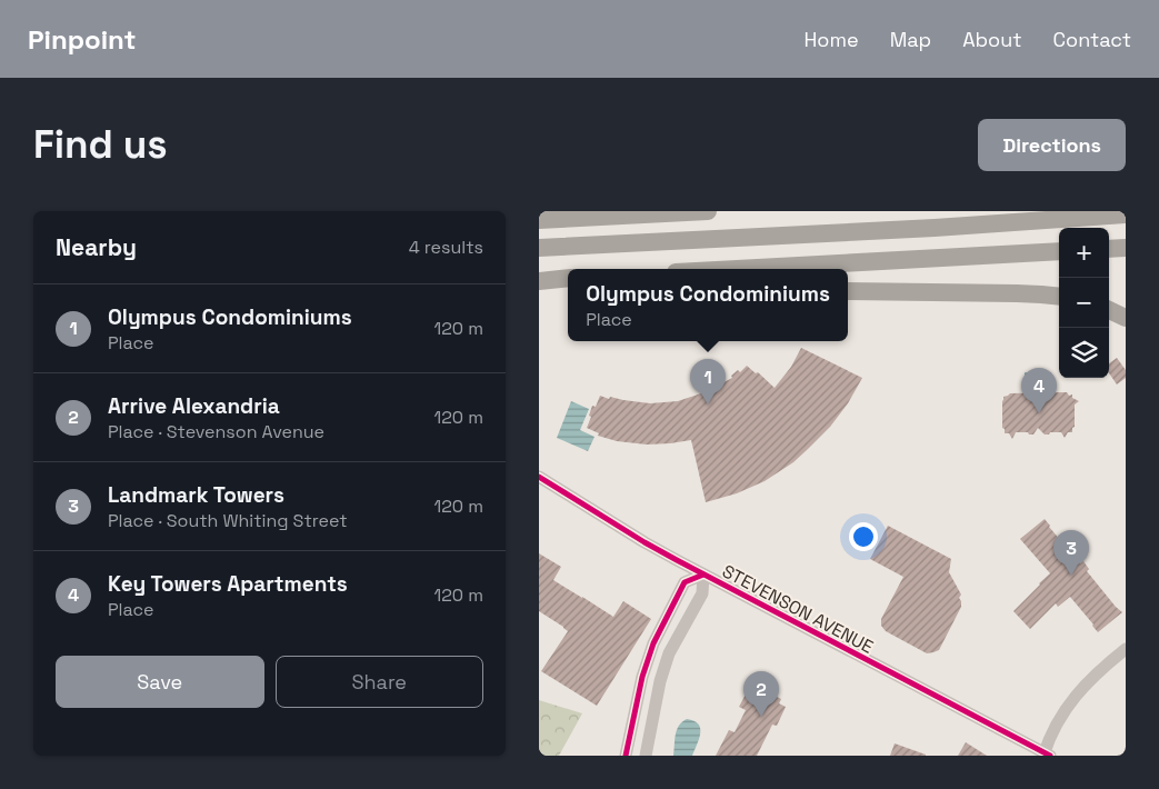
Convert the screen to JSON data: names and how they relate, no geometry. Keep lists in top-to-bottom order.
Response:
{
  "streets": {
    "street": ["STEVENSON AVENUE"]
  },
  "page": {
    "header": "Pinpoint",
    "nav": [
      "Home",
      "Map",
      "About",
      "Contact"
    ],
    "buttons": [
      "Directions",
      ["Save", "Share"]
    ],
    "title": "Find us",
    "heading": ["Nearby", "4 results"],
    "map_buttons": ["+", "−"],
    "popup": ["Olympus Condominiums", "Place"],
    "list": [
      {
        "mark": "1",
        "name": "Olympus Condominiums",
        "note": "Place",
        "value": "120 m"
      },
      {
        "mark": "2",
        "name": "Arrive Alexandria",
        "note": "Place · Stevenson Avenue",
        "value": "120 m"
      },
      {
        "mark": "3",
        "name": "Landmark Towers",
        "note": "Place · South Whiting Street",
        "value": "120 m"
      },
      {
        "mark": "4",
        "name": "Key Towers Apartments",
        "note": "Place",
        "value": "120 m"
      }
    ],
    "pins": [
      "1",
      "4",
      "3",
      "2"
    ]
  }
}
